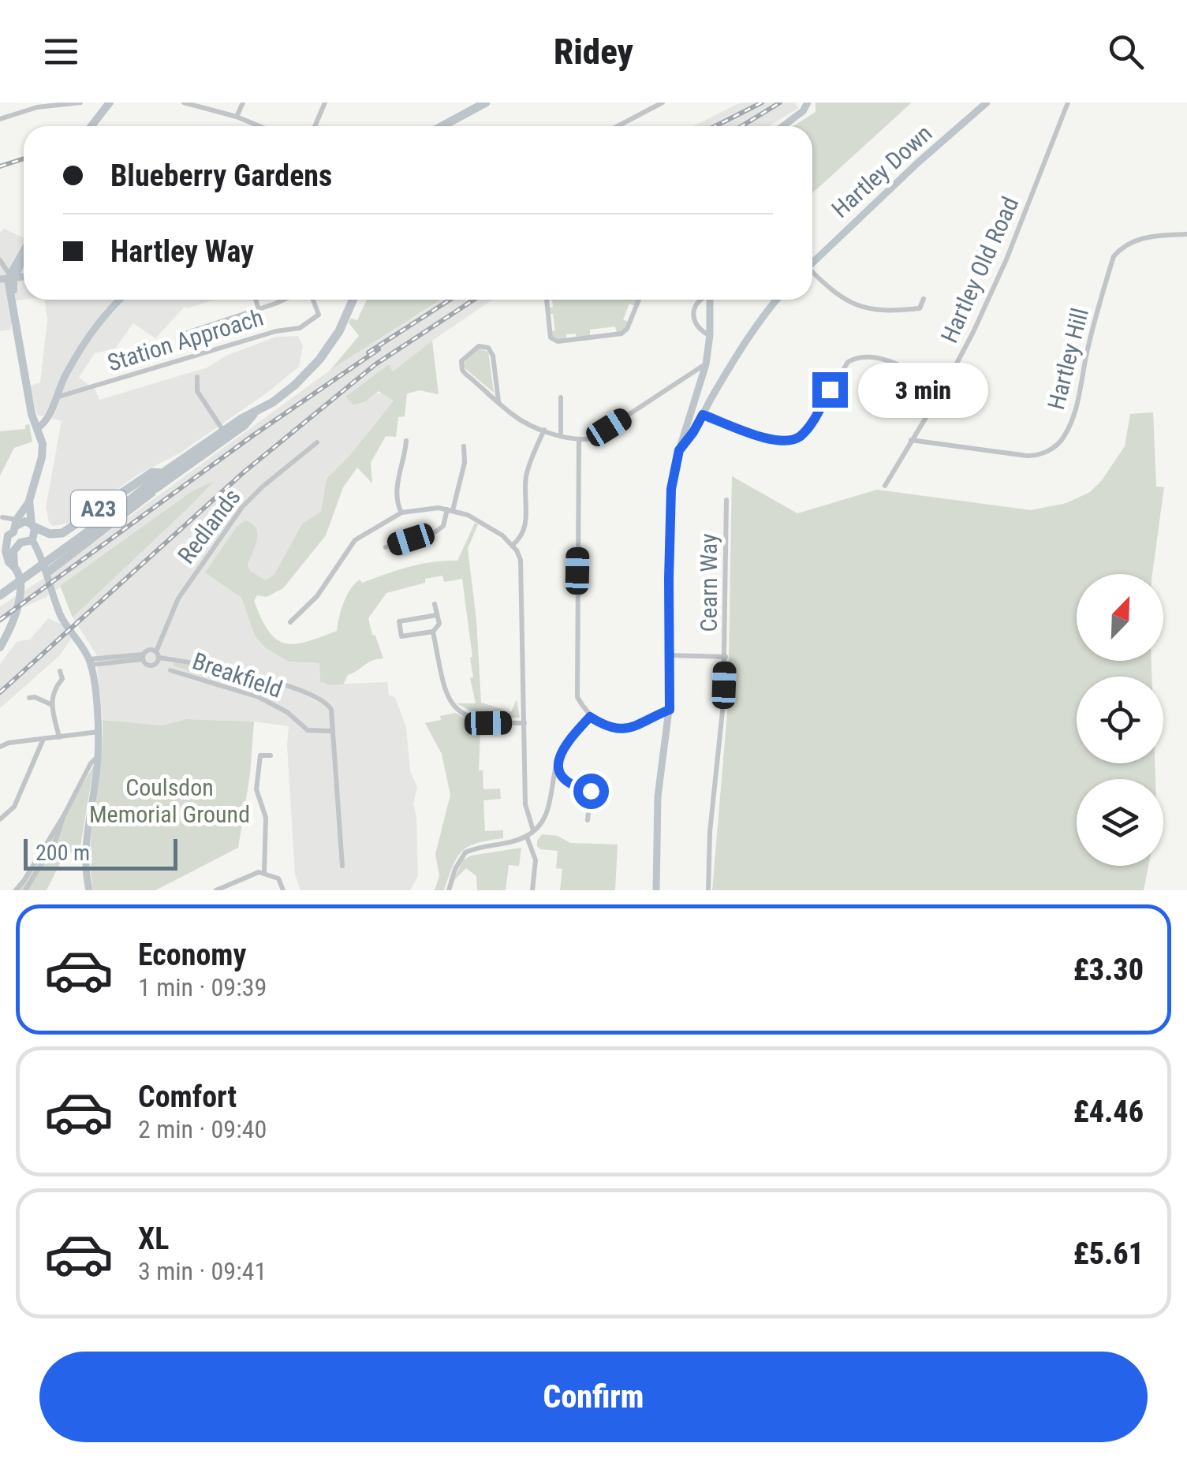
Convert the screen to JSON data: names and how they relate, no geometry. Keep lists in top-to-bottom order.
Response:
{
  "streets": {
    "highway": ["A23"],
    "main road": ["Hartley Down"],
    "street": [
      "Hartley Old Road",
      "Station Approach",
      "Hartley Hill",
      "Redlands",
      "Cearn Way",
      "Breakfield"
    ]
  },
  "crossings": [
    ["Hartley Old Road", "Hartley Hill"]
  ],
  "parks": ["Coulsdon Memorial Ground"],
  "scale_bar": "200 m",
  "north": "top right",
  "page": {
    "header": "Ridey",
    "banner": ["Blueberry Gardens", "Hartley Way"],
    "bubble": "3 min",
    "scale": "200 m",
    "list": [
      {
        "name": "Economy",
        "note": "1 min · 09:39",
        "value": "£3.30"
      },
      {
        "name": "Comfort",
        "note": "2 min · 09:40",
        "value": "£4.46"
      },
      {
        "name": "XL",
        "note": "3 min · 09:41",
        "value": "£5.61"
      }
    ],
    "buttons": "Confirm"
  }
}
